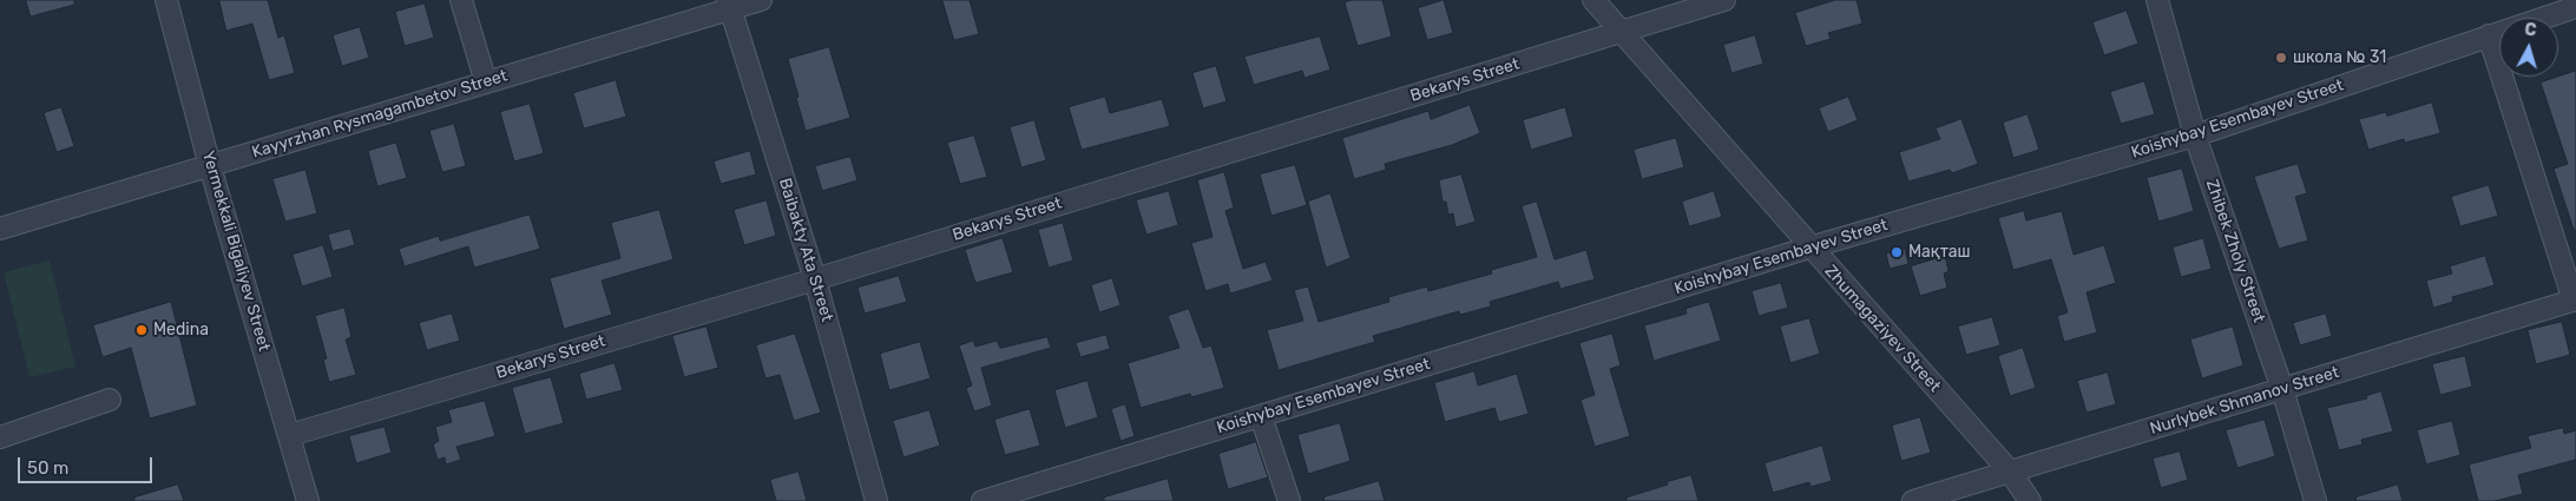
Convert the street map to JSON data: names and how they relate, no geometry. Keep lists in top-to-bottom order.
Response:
{
  "streets": {
    "street": [
      "Bekarys Street",
      "Kayyrzhan Rysmagambetov Street",
      "Koishybay Esembayev Street",
      "Baibakty Ata Street",
      "Yermekkali Bigaliyev Street",
      "Zhibek Zholy Street",
      "Zhumagaziyev Street",
      "Nurlybek Shmanov Street"
    ]
  },
  "crossings": [
    ["Bekarys Street", "Baibakty Ata Street"],
    ["Bekarys Street", "Yermekkali Bigaliyev Street"],
    ["Bekarys Street", "Zhumagaziyev Street"],
    ["Kayyrzhan Rysmagambetov Street", "Baibakty Ata Street"],
    ["Kayyrzhan Rysmagambetov Street", "Yermekkali Bigaliyev Street"],
    ["Koishybay Esembayev Street", "Zhibek Zholy Street"],
    ["Koishybay Esembayev Street", "Zhumagaziyev Street"],
    ["Zhibek Zholy Street", "Nurlybek Shmanov Street"],
    ["Zhumagaziyev Street", "Nurlybek Shmanov Street"]
  ],
  "places": ["школа № 31", "Мақташ", "Medina"],
  "scale_bar": "50 m",
  "north": "top"
}
